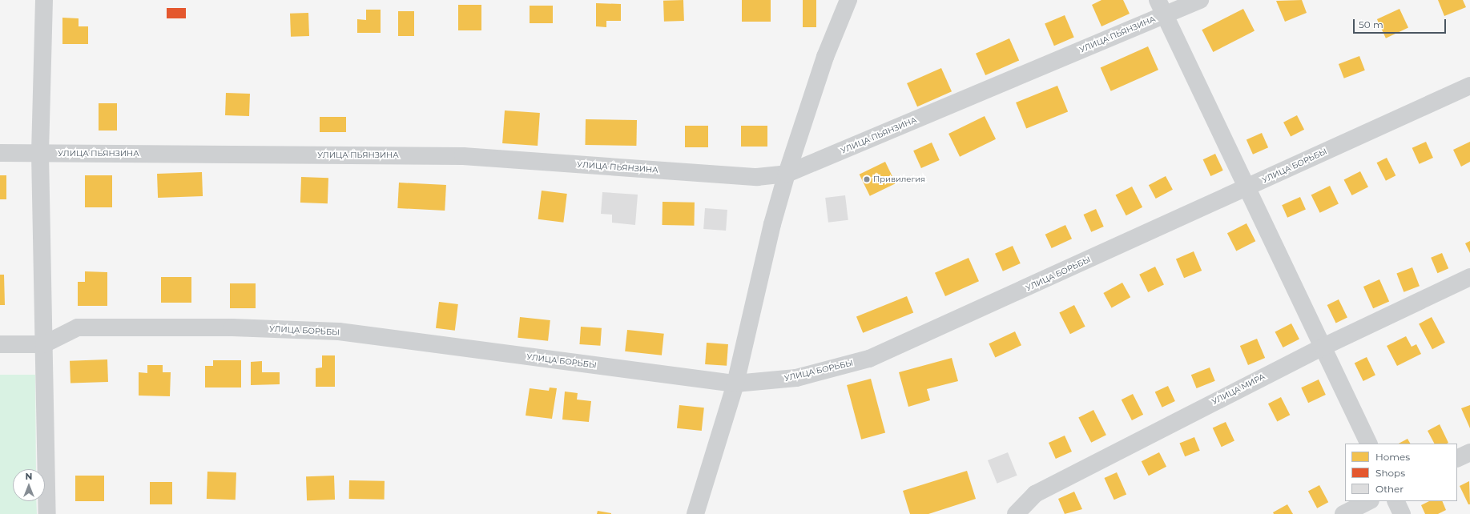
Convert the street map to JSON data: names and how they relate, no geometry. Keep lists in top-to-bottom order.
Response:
{
  "streets": {
    "street": ["УЛИЦА ПЬЯНЗИНА", "УЛИЦА БОРЬБЫ", "УЛИЦА МИРА"]
  },
  "places": ["Привилегия"],
  "legend": ["Homes", "Shops", "Other"],
  "scale_bar": "50 m",
  "north": "top"
}
